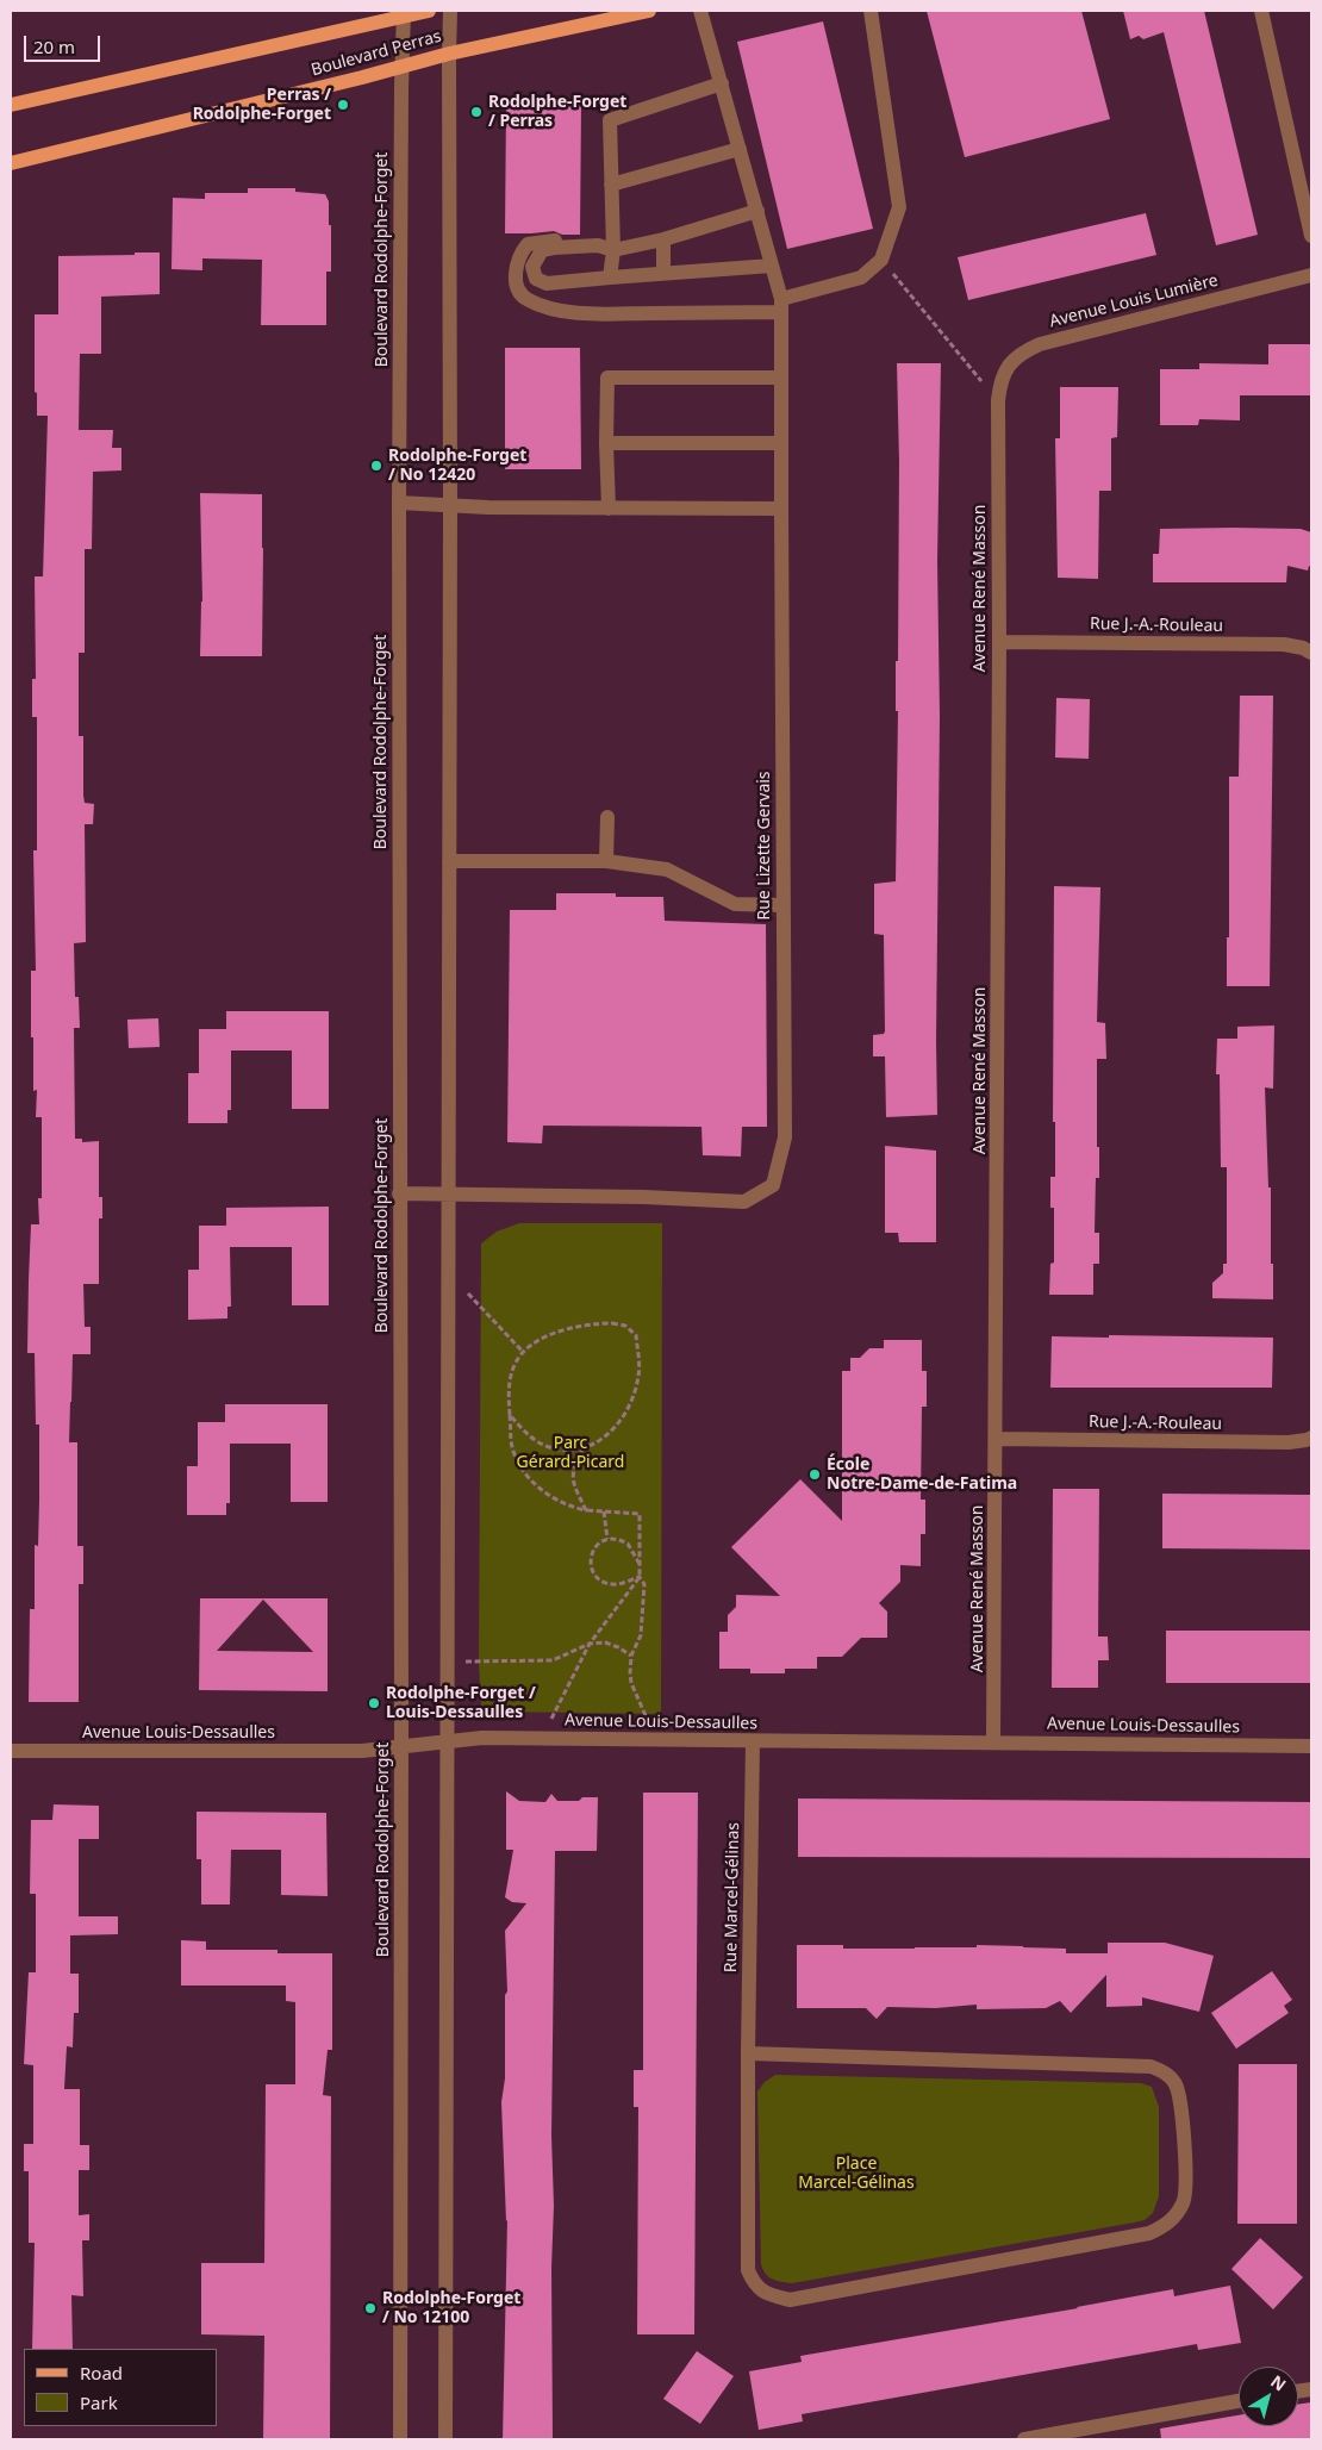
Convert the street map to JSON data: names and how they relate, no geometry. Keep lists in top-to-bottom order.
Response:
{
  "streets": {
    "main road": ["Boulevard Perras"],
    "street": [
      "Boulevard Rodolphe-Forget",
      "Avenue Louis Lumière",
      "Avenue René Masson",
      "Rue J.-A.-Rouleau",
      "Rue Lizette Gervais",
      "Avenue Louis-Dessaulles",
      "Rue Marcel-Gélinas"
    ]
  },
  "crossings": [
    ["Boulevard Perras", "Boulevard Rodolphe-Forget"],
    ["Boulevard Rodolphe-Forget", "Rue Lizette Gervais"],
    ["Boulevard Rodolphe-Forget", "Avenue Louis-Dessaulles"],
    ["Avenue Louis Lumière", "Avenue René Masson"],
    ["Avenue René Masson", "Rue J.-A.-Rouleau"],
    ["Avenue René Masson", "Avenue Louis-Dessaulles"],
    ["Avenue Louis-Dessaulles", "Rue Marcel-Gélinas"]
  ],
  "parks": ["Parc Gérard-Picard", "Place Marcel-Gélinas"],
  "places": [
    "Perras / Rodolphe-Forget",
    "Rodolphe-Forget / Perras",
    "Rodolphe-Forget / No 12420",
    "École Notre-Dame-de-Fatima",
    "Rodolphe-Forget / Louis-Dessaulles",
    "Rodolphe-Forget / No 12100"
  ],
  "legend": ["Road", "Park"],
  "scale_bar": "20 m",
  "north": "top right"
}
